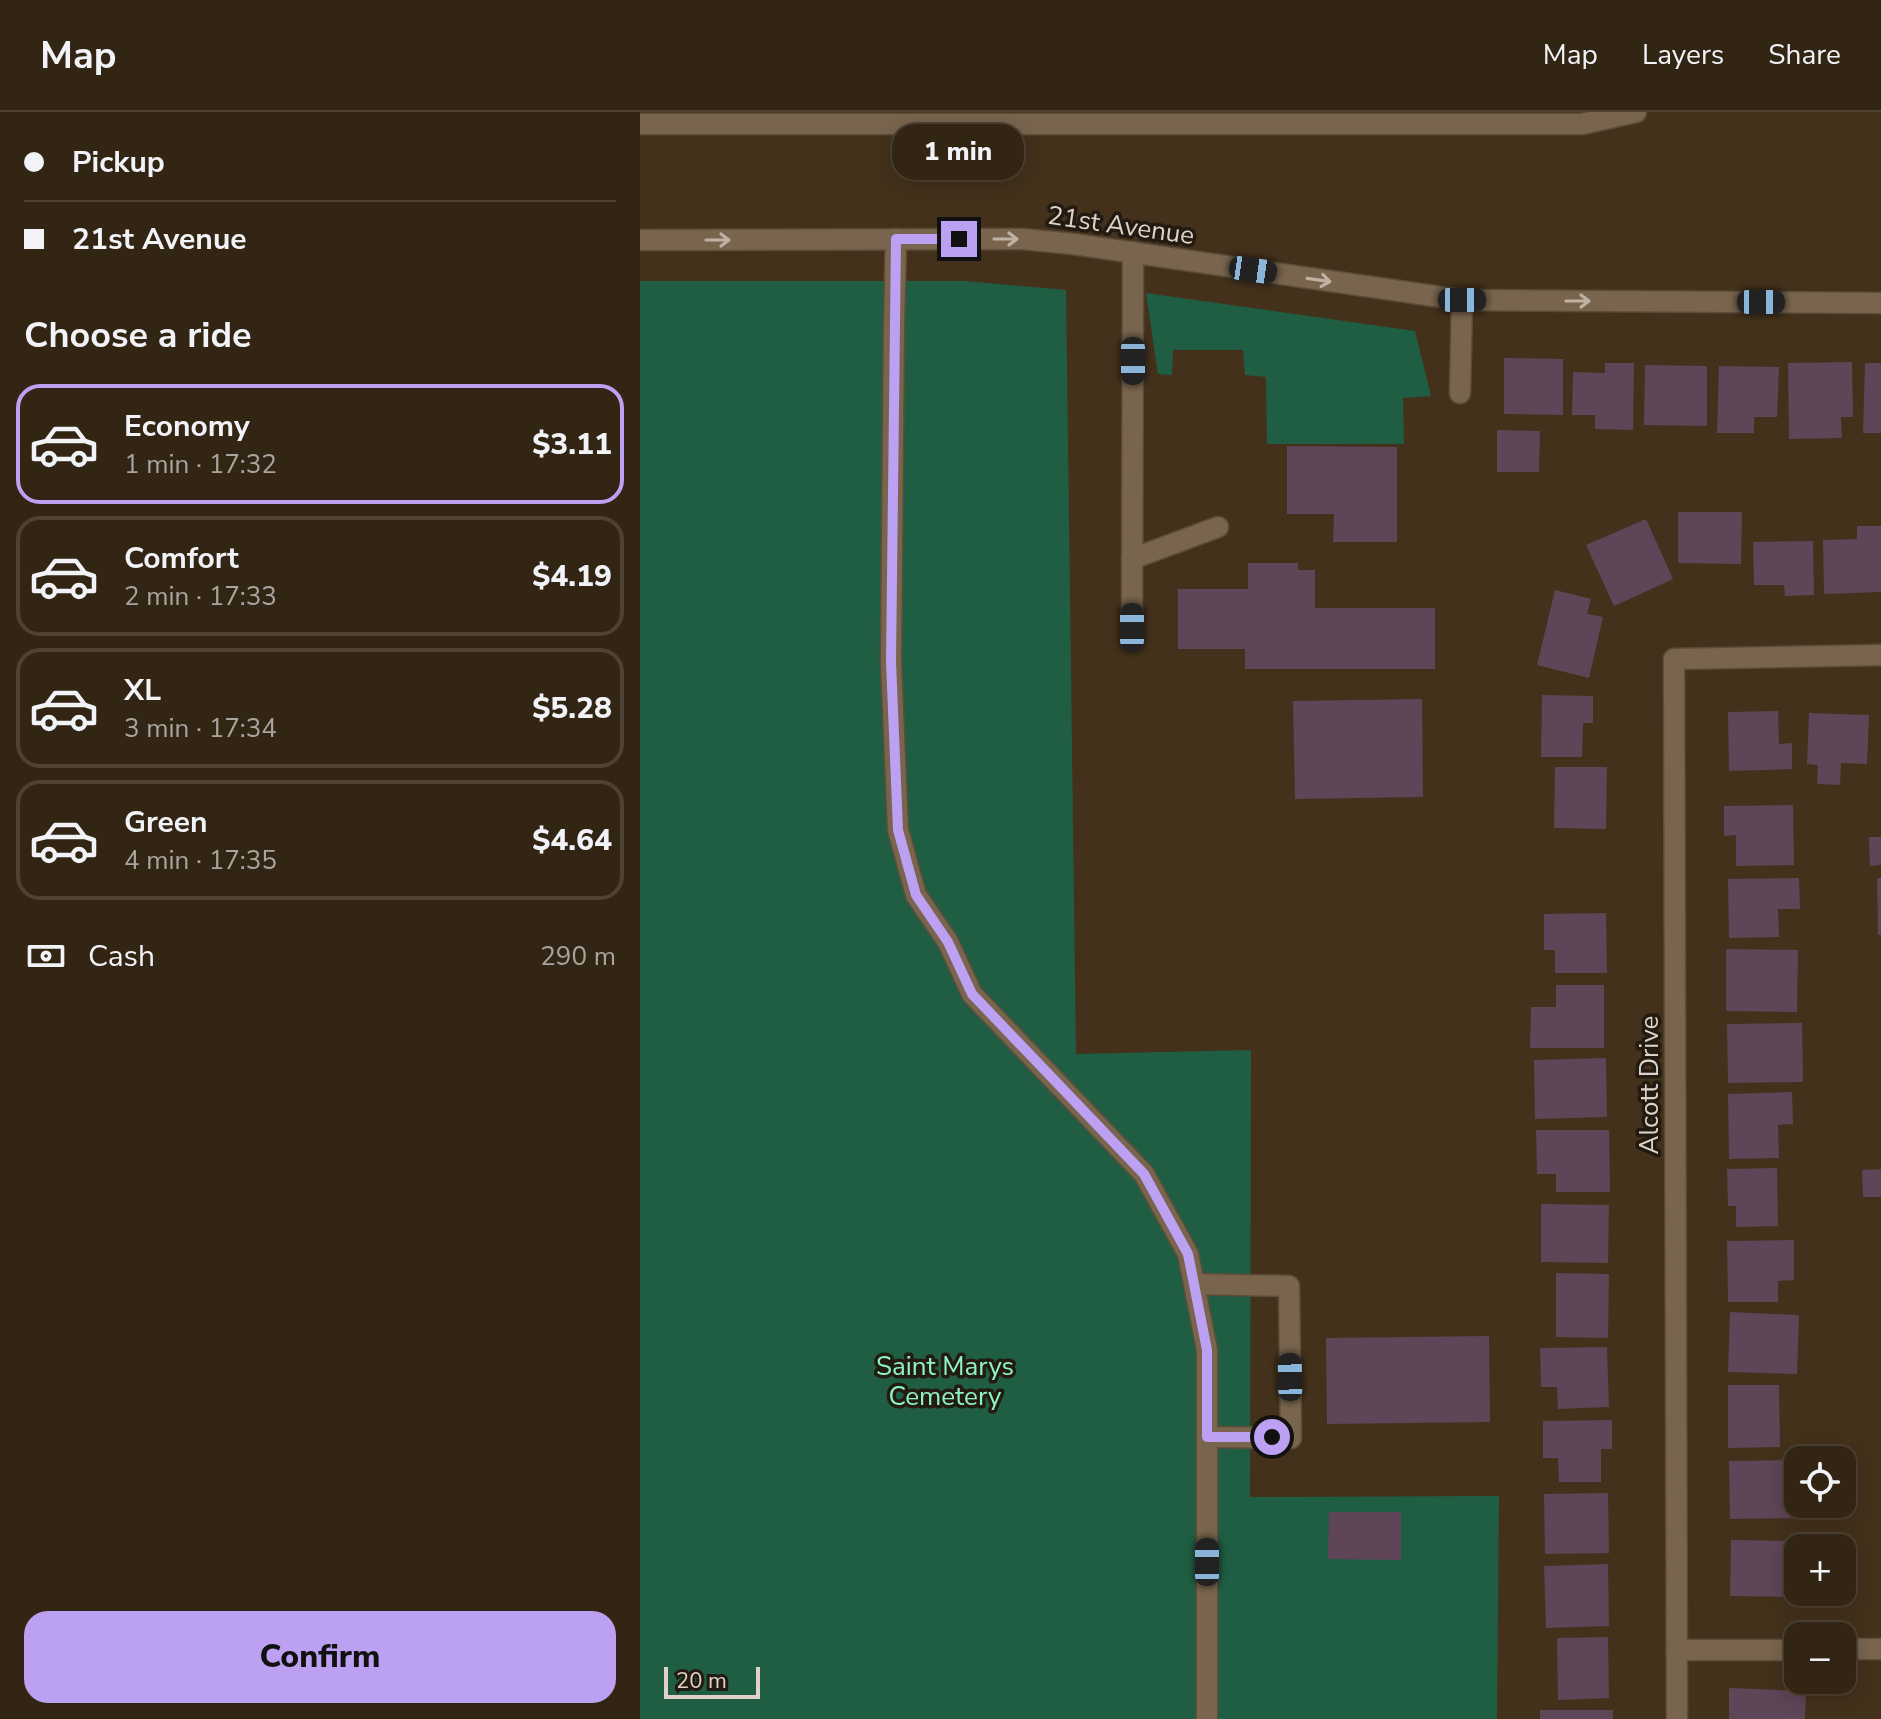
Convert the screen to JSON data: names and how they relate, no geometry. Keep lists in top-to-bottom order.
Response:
{
  "streets": {
    "street": ["21st Avenue", "Alcott Drive"]
  },
  "parks": ["Saint Marys Cemetery"],
  "scale_bar": "20 m",
  "page": {
    "header": "Map",
    "nav": ["Map", "Layers", "Share"],
    "banner": ["Pickup", "21st Avenue"],
    "bubble": "1 min",
    "heading": "Choose a ride",
    "list": [
      {
        "name": "Economy",
        "note": "1 min · 17:32",
        "value": "$3.11"
      },
      {
        "name": "Comfort",
        "note": "2 min · 17:33",
        "value": "$4.19"
      },
      {
        "name": "XL",
        "note": "3 min · 17:34",
        "value": "$5.28"
      },
      {
        "name": "Green",
        "note": "4 min · 17:35",
        "value": "$4.64"
      }
    ],
    "pay": ["Cash", "290 m"],
    "map_buttons": ["+", "−"],
    "buttons": "Confirm",
    "scale": "20 m"
  }
}
